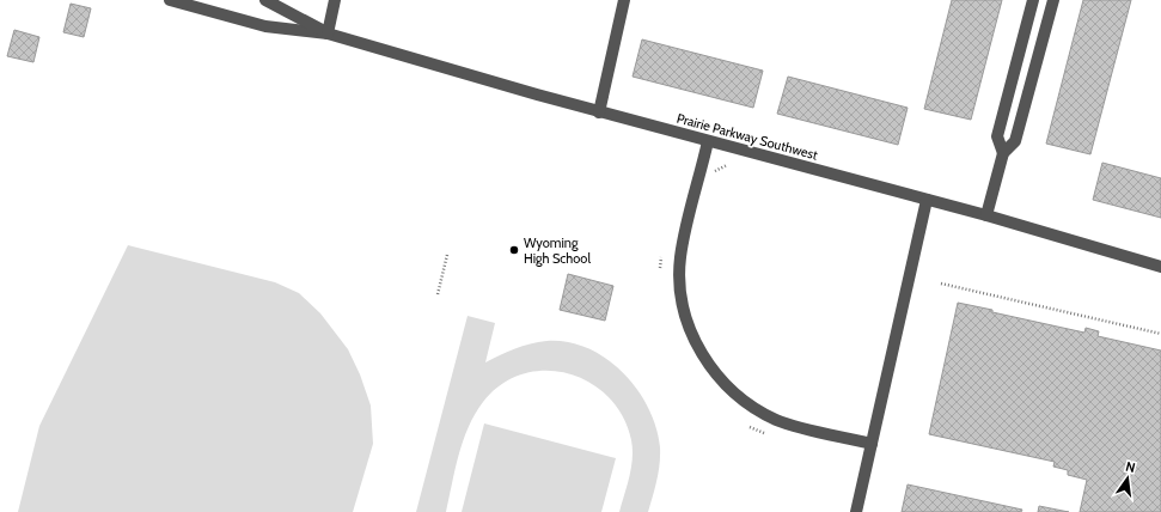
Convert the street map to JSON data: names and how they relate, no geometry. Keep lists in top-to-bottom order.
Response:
{
  "streets": {
    "street": ["Prairie Parkway Southwest"]
  },
  "places": ["Wyoming High School"],
  "north": "top"
}
